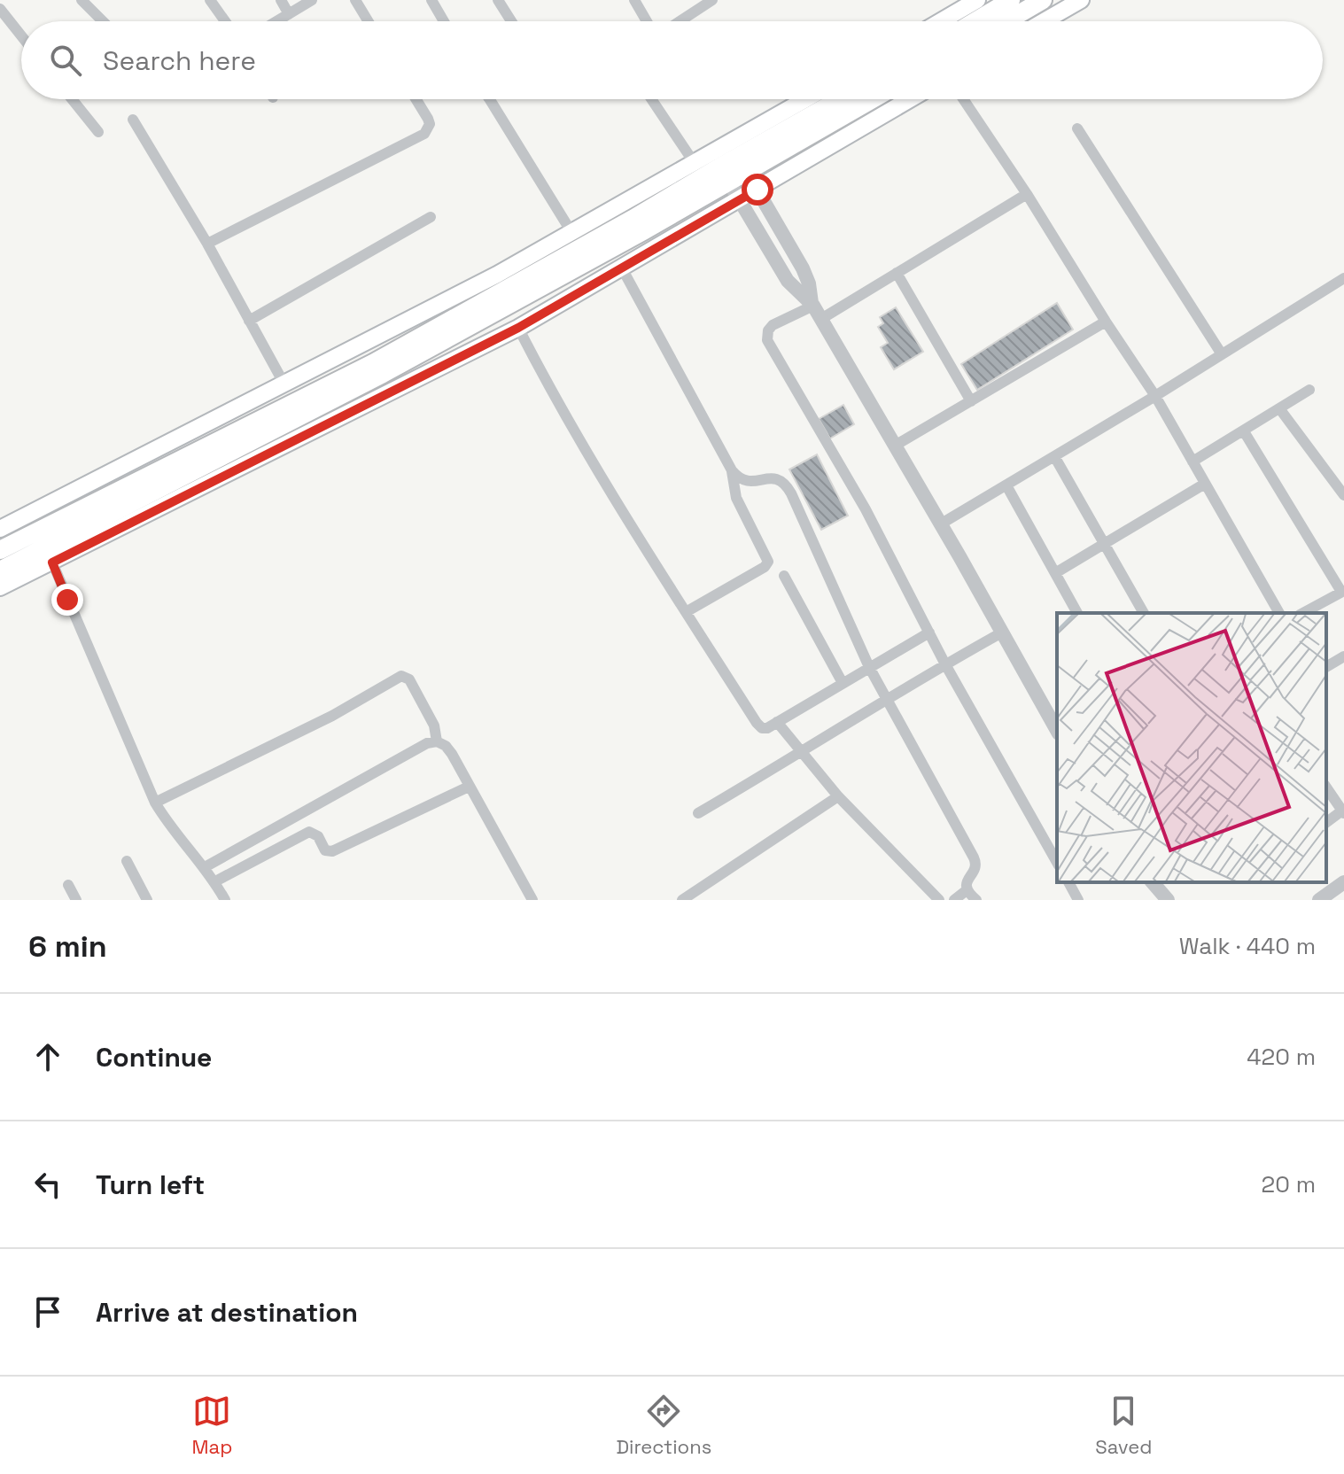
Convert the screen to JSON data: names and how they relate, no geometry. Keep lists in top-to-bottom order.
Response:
{
  "page": {
    "search": "Search here",
    "heading": ["6 min", "Walk · 440 m"],
    "list": [
      ["Continue", "420 m"],
      ["Turn left", "20 m"],
      "Arrive at destination"
    ],
    "nav": ["Map", "Directions", "Saved"]
  }
}
